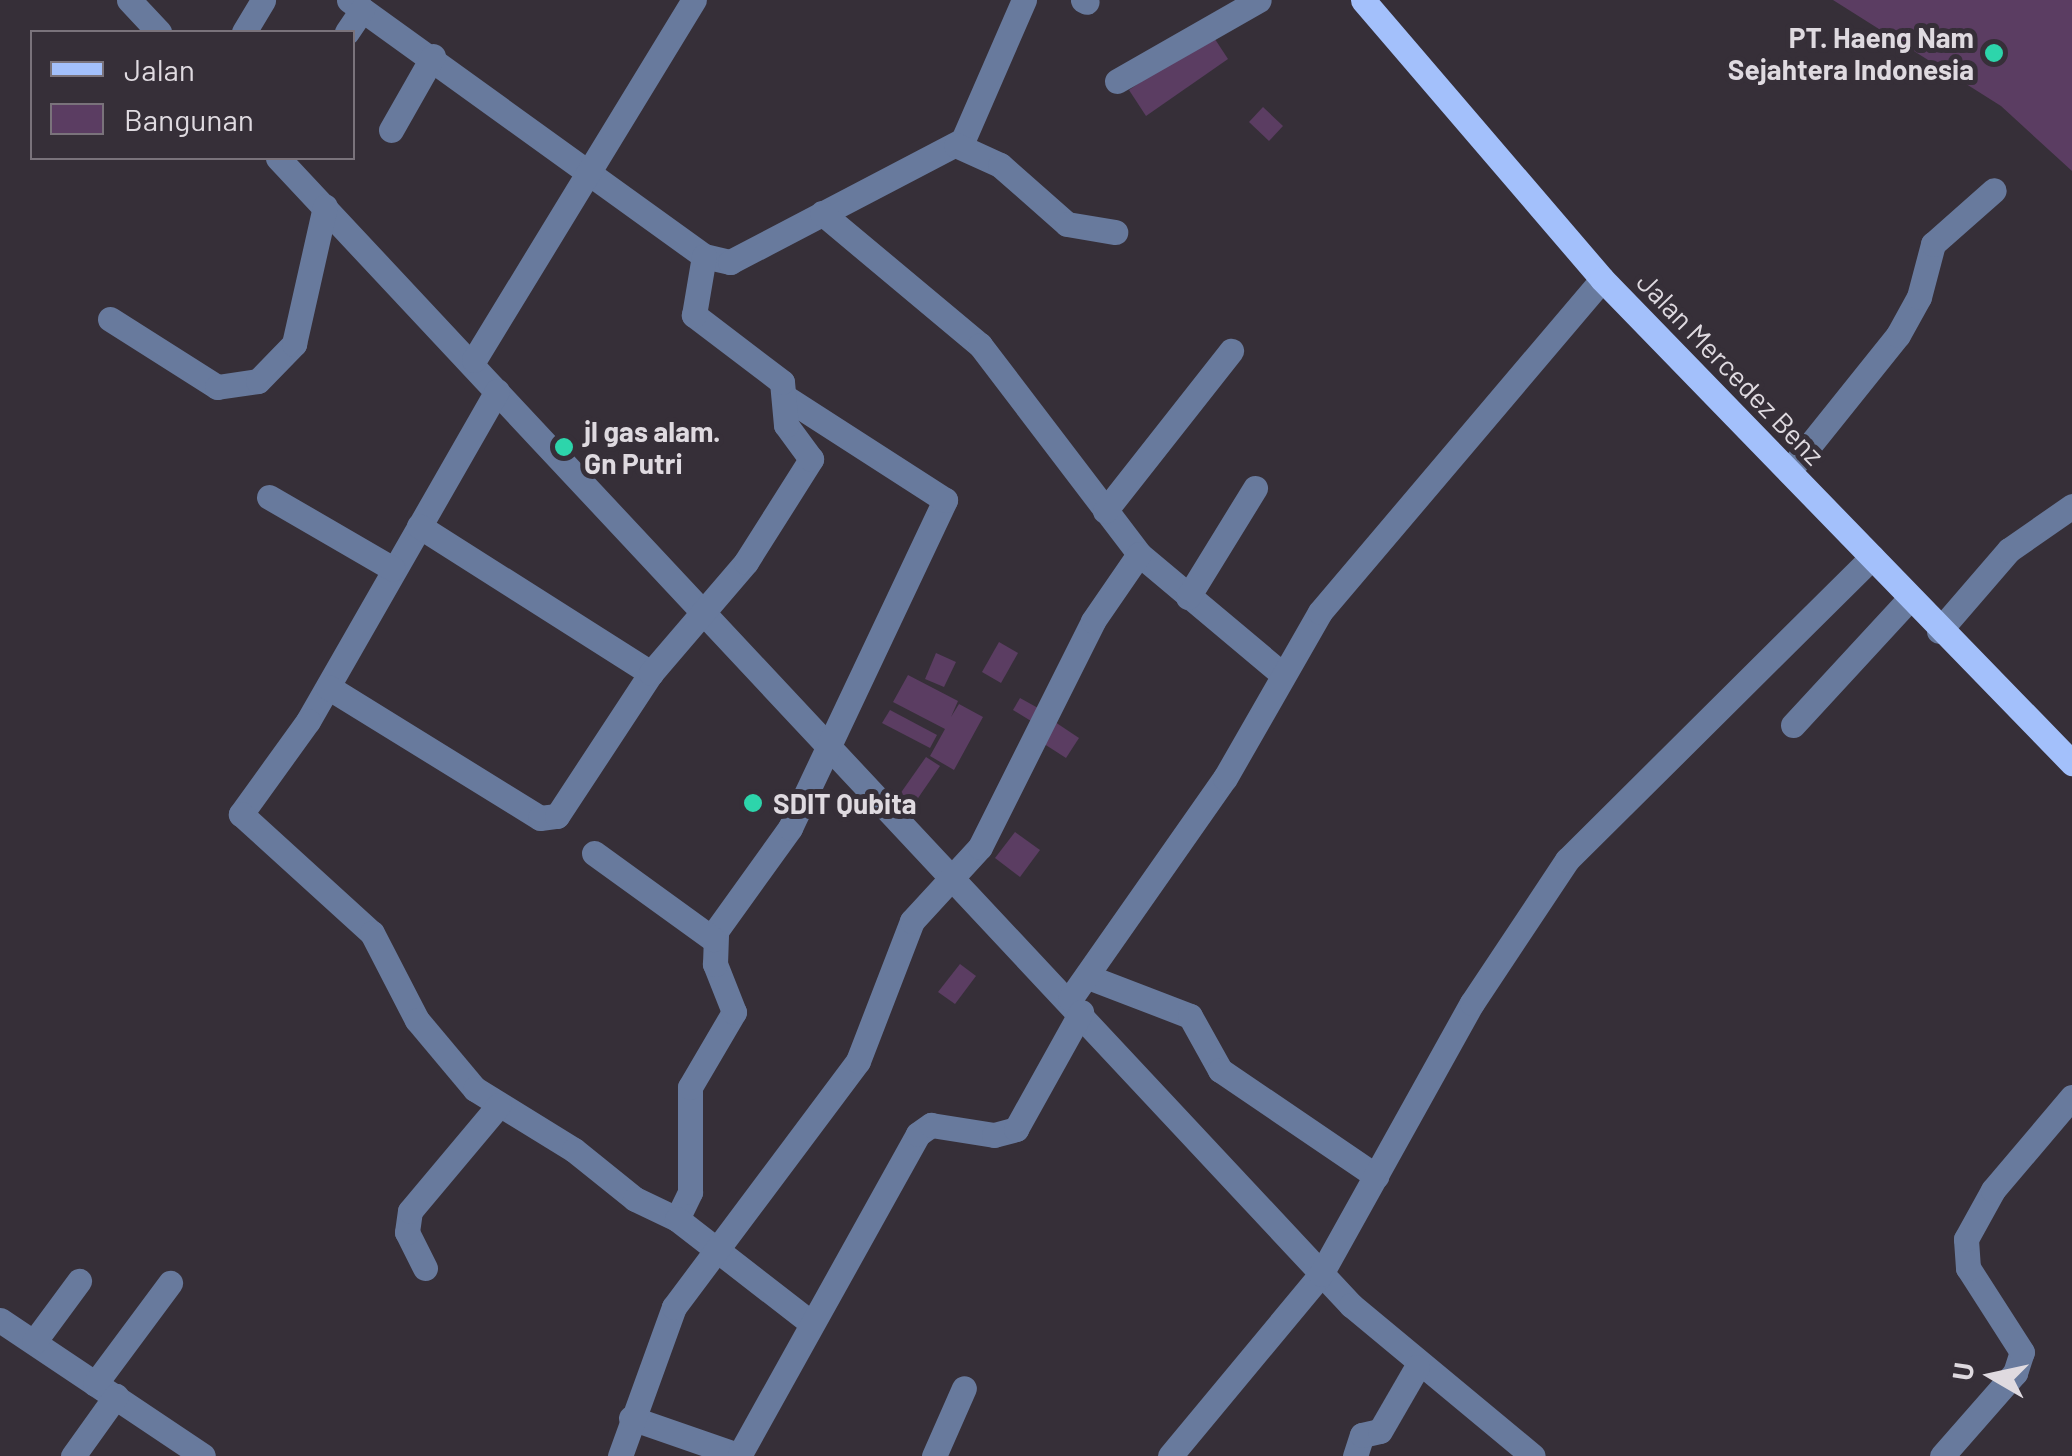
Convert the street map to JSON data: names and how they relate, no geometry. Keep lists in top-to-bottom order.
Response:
{
  "streets": {
    "main road": ["Jalan Mercedez Benz"]
  },
  "places": ["PT. Haeng Nam Sejahtera Indonesia", "jl gas alam. Gn Putri", "SDIT Qubita"],
  "legend": ["Jalan", "Bangunan"],
  "north": "left"
}
